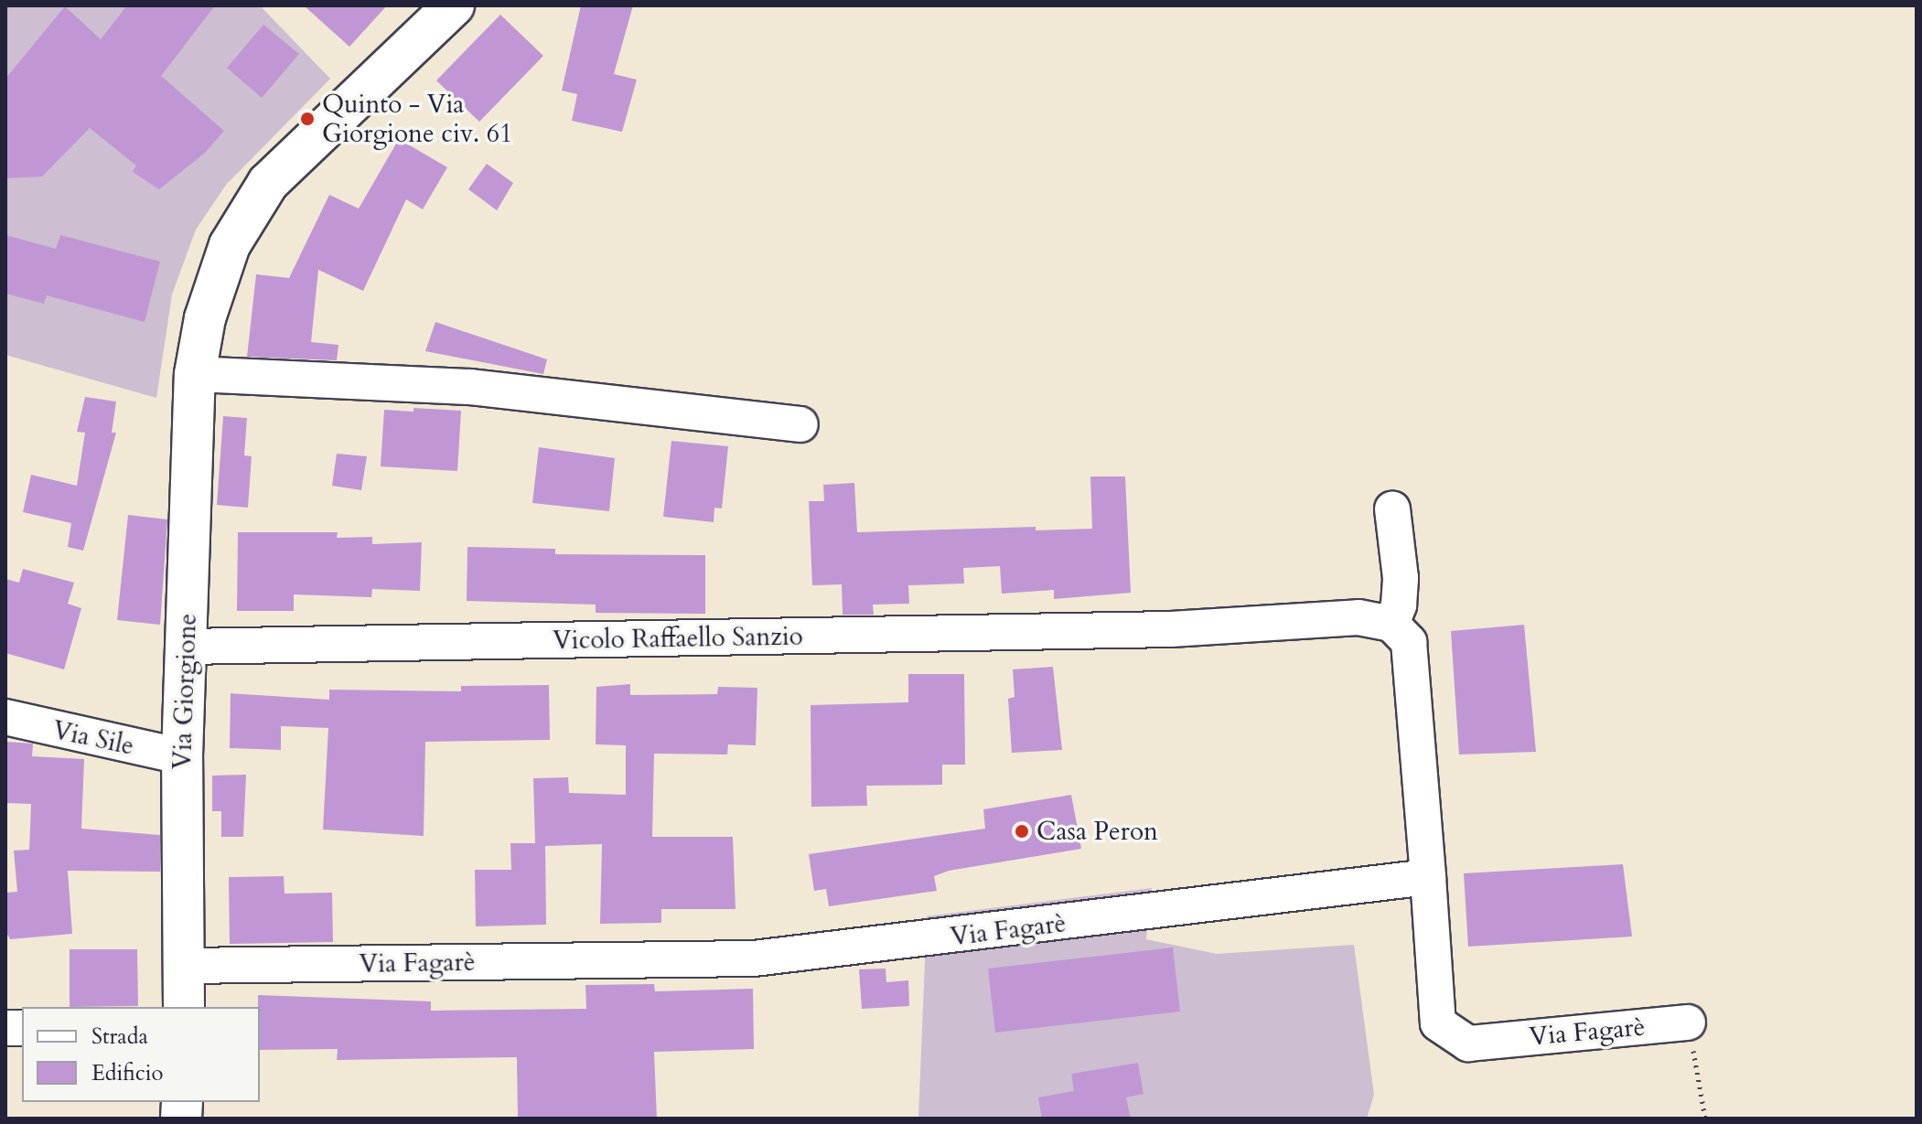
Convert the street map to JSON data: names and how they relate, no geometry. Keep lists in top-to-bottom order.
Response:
{
  "streets": {
    "street": [
      "Vicolo Raffaello Sanzio",
      "Via Giorgione",
      "Via Sile",
      "Via Fagarè"
    ]
  },
  "crossings": [
    ["Vicolo Raffaello Sanzio", "Via Giorgione"],
    ["Via Giorgione", "Via Sile"],
    ["Via Giorgione", "Via Fagarè"]
  ],
  "places": ["Quinto - Via Giorgione civ. 61", "Casa Peron"],
  "legend": ["Strada", "Edificio"]
}
